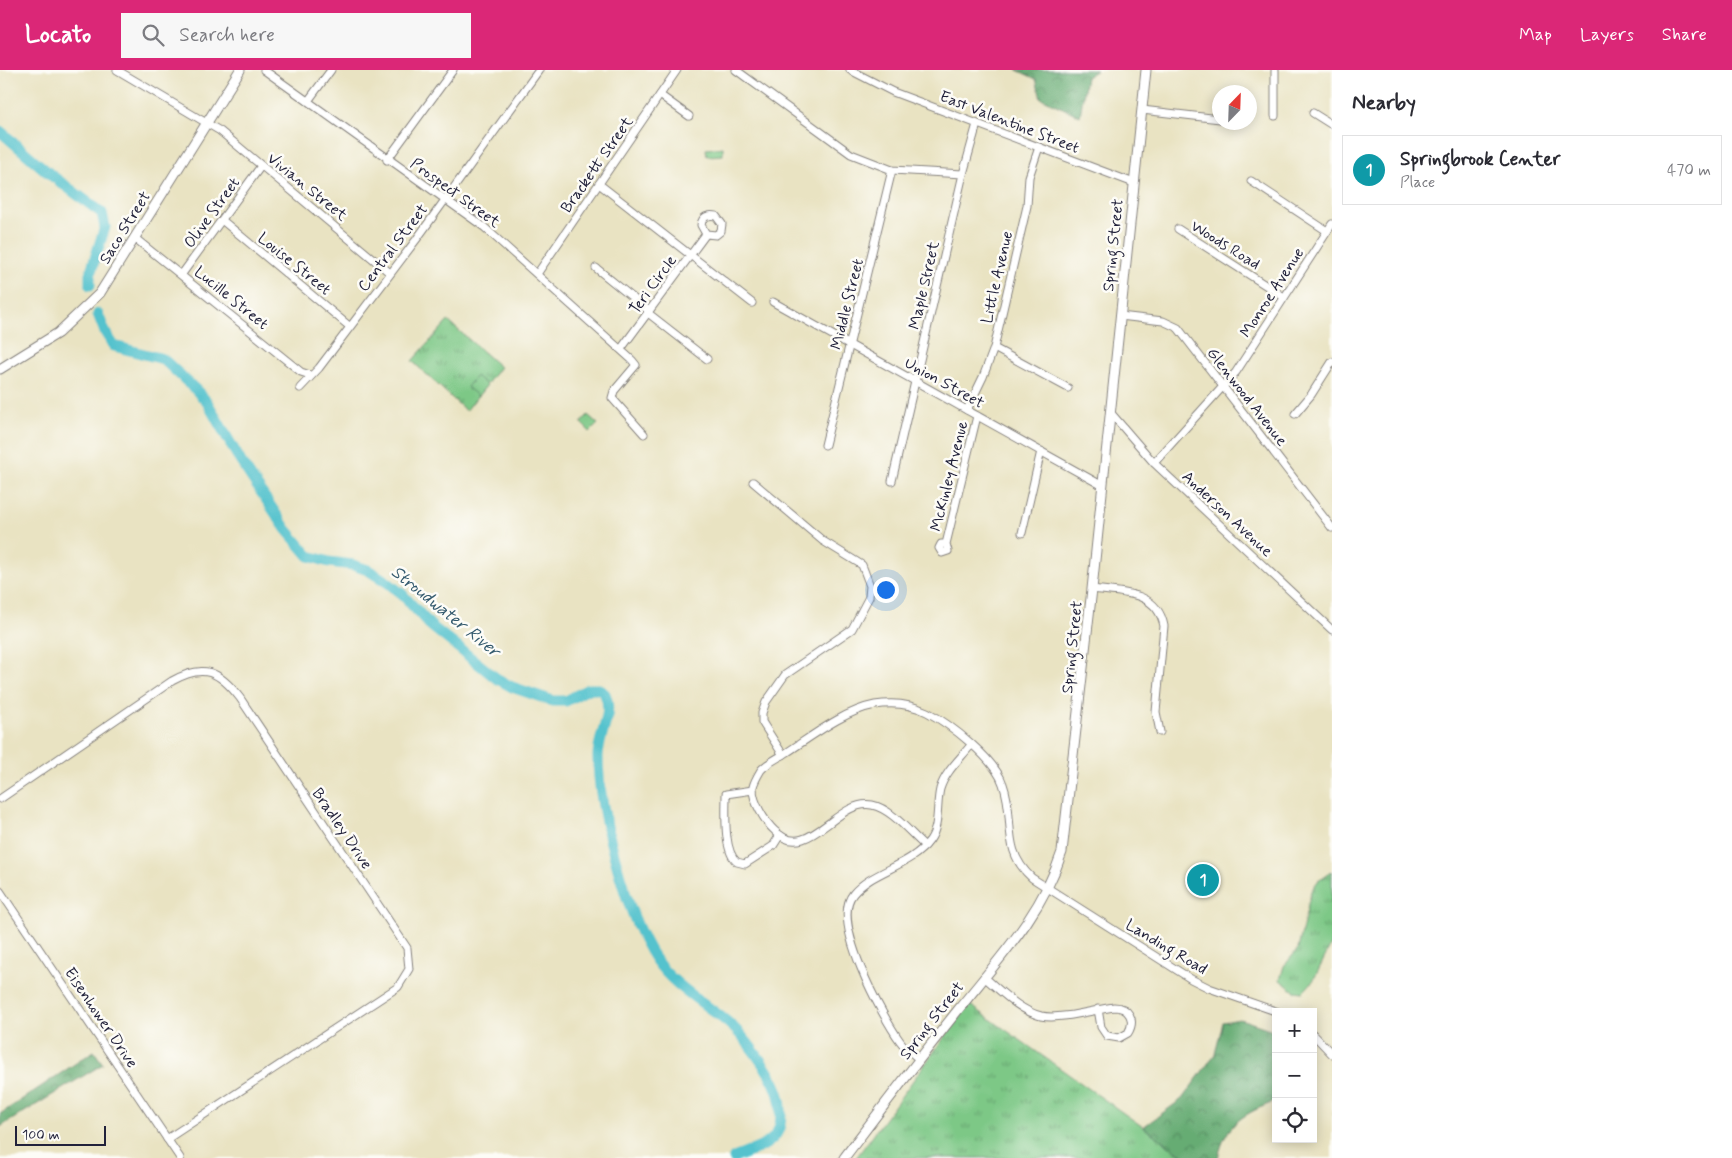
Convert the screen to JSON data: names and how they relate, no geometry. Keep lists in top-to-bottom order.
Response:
{
  "streets": {
    "main road": ["Saco Street", "Spring Street"],
    "street": [
      "East Valentine Street",
      "Brackett Street",
      "Vivian Street",
      "Prospect Street",
      "Olive Street",
      "Woods Road",
      "Central Street",
      "Louise Street",
      "Little Avenue",
      "Teri Circle",
      "Maple Street",
      "Monroe Avenue",
      "Lucille Street",
      "Middle Street",
      "Union Street",
      "Glenwood Avenue",
      "McKinley Avenue",
      "Anderson Avenue",
      "Bradley Drive",
      "Landing Road",
      "Eisenhower Drive"
    ]
  },
  "crossings": [
    ["East Valentine Street", "Spring Street"],
    ["East Valentine Street", "Little Avenue"],
    ["East Valentine Street", "Maple Street"],
    ["Brackett Street", "Prospect Street"],
    ["Vivian Street", "Olive Street"],
    ["Vivian Street", "Saco Street"],
    ["Vivian Street", "Central Street"],
    ["Prospect Street", "Central Street"],
    ["Prospect Street", "Teri Circle"],
    ["Olive Street", "Louise Street"],
    ["Olive Street", "Lucille Street"],
    ["Saco Street", "Lucille Street"],
    ["Woods Road", "Monroe Avenue"],
    ["Spring Street", "Union Street"],
    ["Spring Street", "Glenwood Avenue"],
    ["Spring Street", "Anderson Avenue"],
    ["Spring Street", "Landing Road"],
    ["Central Street", "Louise Street"],
    ["Central Street", "Lucille Street"],
    ["Little Avenue", "Union Street"],
    ["Maple Street", "Union Street"],
    ["Monroe Avenue", "Glenwood Avenue"],
    ["Monroe Avenue", "Anderson Avenue"],
    ["Middle Street", "Union Street"],
    ["Union Street", "McKinley Avenue"],
    ["Bradley Drive", "Eisenhower Drive"]
  ],
  "water": ["Stroudwater River"],
  "scale_bar": "100 m",
  "north": "top right",
  "page": {
    "header": "Locato",
    "search": "Search here",
    "nav": ["Map", "Layers", "Share"],
    "heading": "Nearby",
    "list": [
      {
        "mark": "1",
        "name": "Springbrook Center",
        "note": "Place",
        "value": "470 m"
      }
    ],
    "pins": "1",
    "map_buttons": ["+", "−"],
    "scale": "100 m"
  }
}
